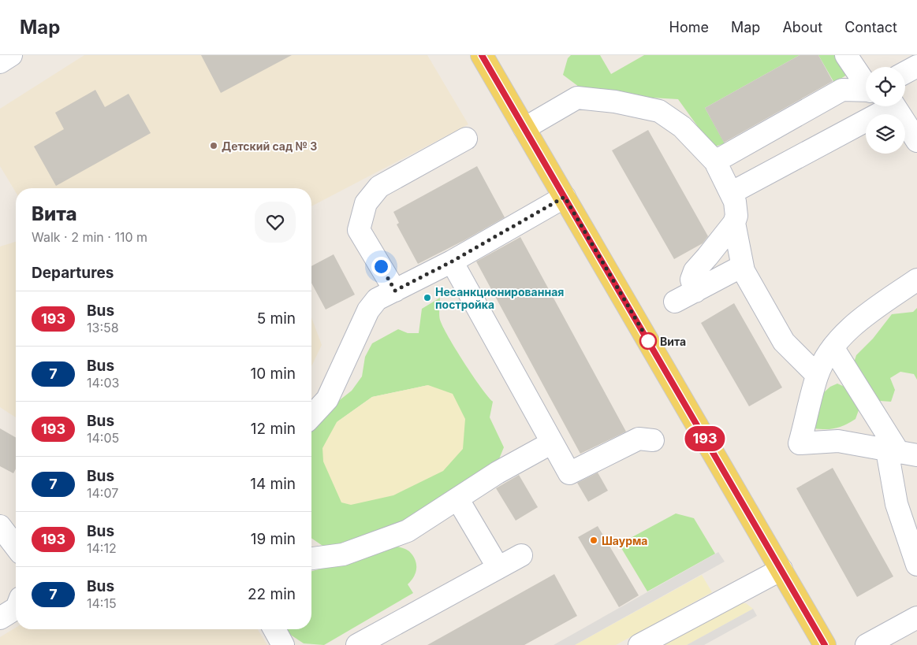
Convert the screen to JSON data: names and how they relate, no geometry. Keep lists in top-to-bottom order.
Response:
{
  "places": [
    "Детский сад № 3",
    "Несанкционированная постройка",
    "Вита",
    "Шаурма"
  ],
  "lines": ["bus line 193"],
  "page": {
    "header": "Map",
    "nav": [
      "Home",
      "Map",
      "About",
      "Contact"
    ],
    "on_map": "193",
    "heading": [
      ["Вита", "Walk · 2 min · 110 m"],
      "Departures"
    ],
    "list": [
      {
        "mark": "193",
        "name": "Bus",
        "note": "13:58",
        "value": "5 min"
      },
      {
        "mark": "7",
        "name": "Bus",
        "note": "14:03",
        "value": "10 min"
      },
      {
        "mark": "193",
        "name": "Bus",
        "note": "14:05",
        "value": "12 min"
      },
      {
        "mark": "7",
        "name": "Bus",
        "note": "14:07",
        "value": "14 min"
      },
      {
        "mark": "193",
        "name": "Bus",
        "note": "14:12",
        "value": "19 min"
      },
      {
        "mark": "7",
        "name": "Bus",
        "note": "14:15",
        "value": "22 min"
      }
    ]
  }
}
